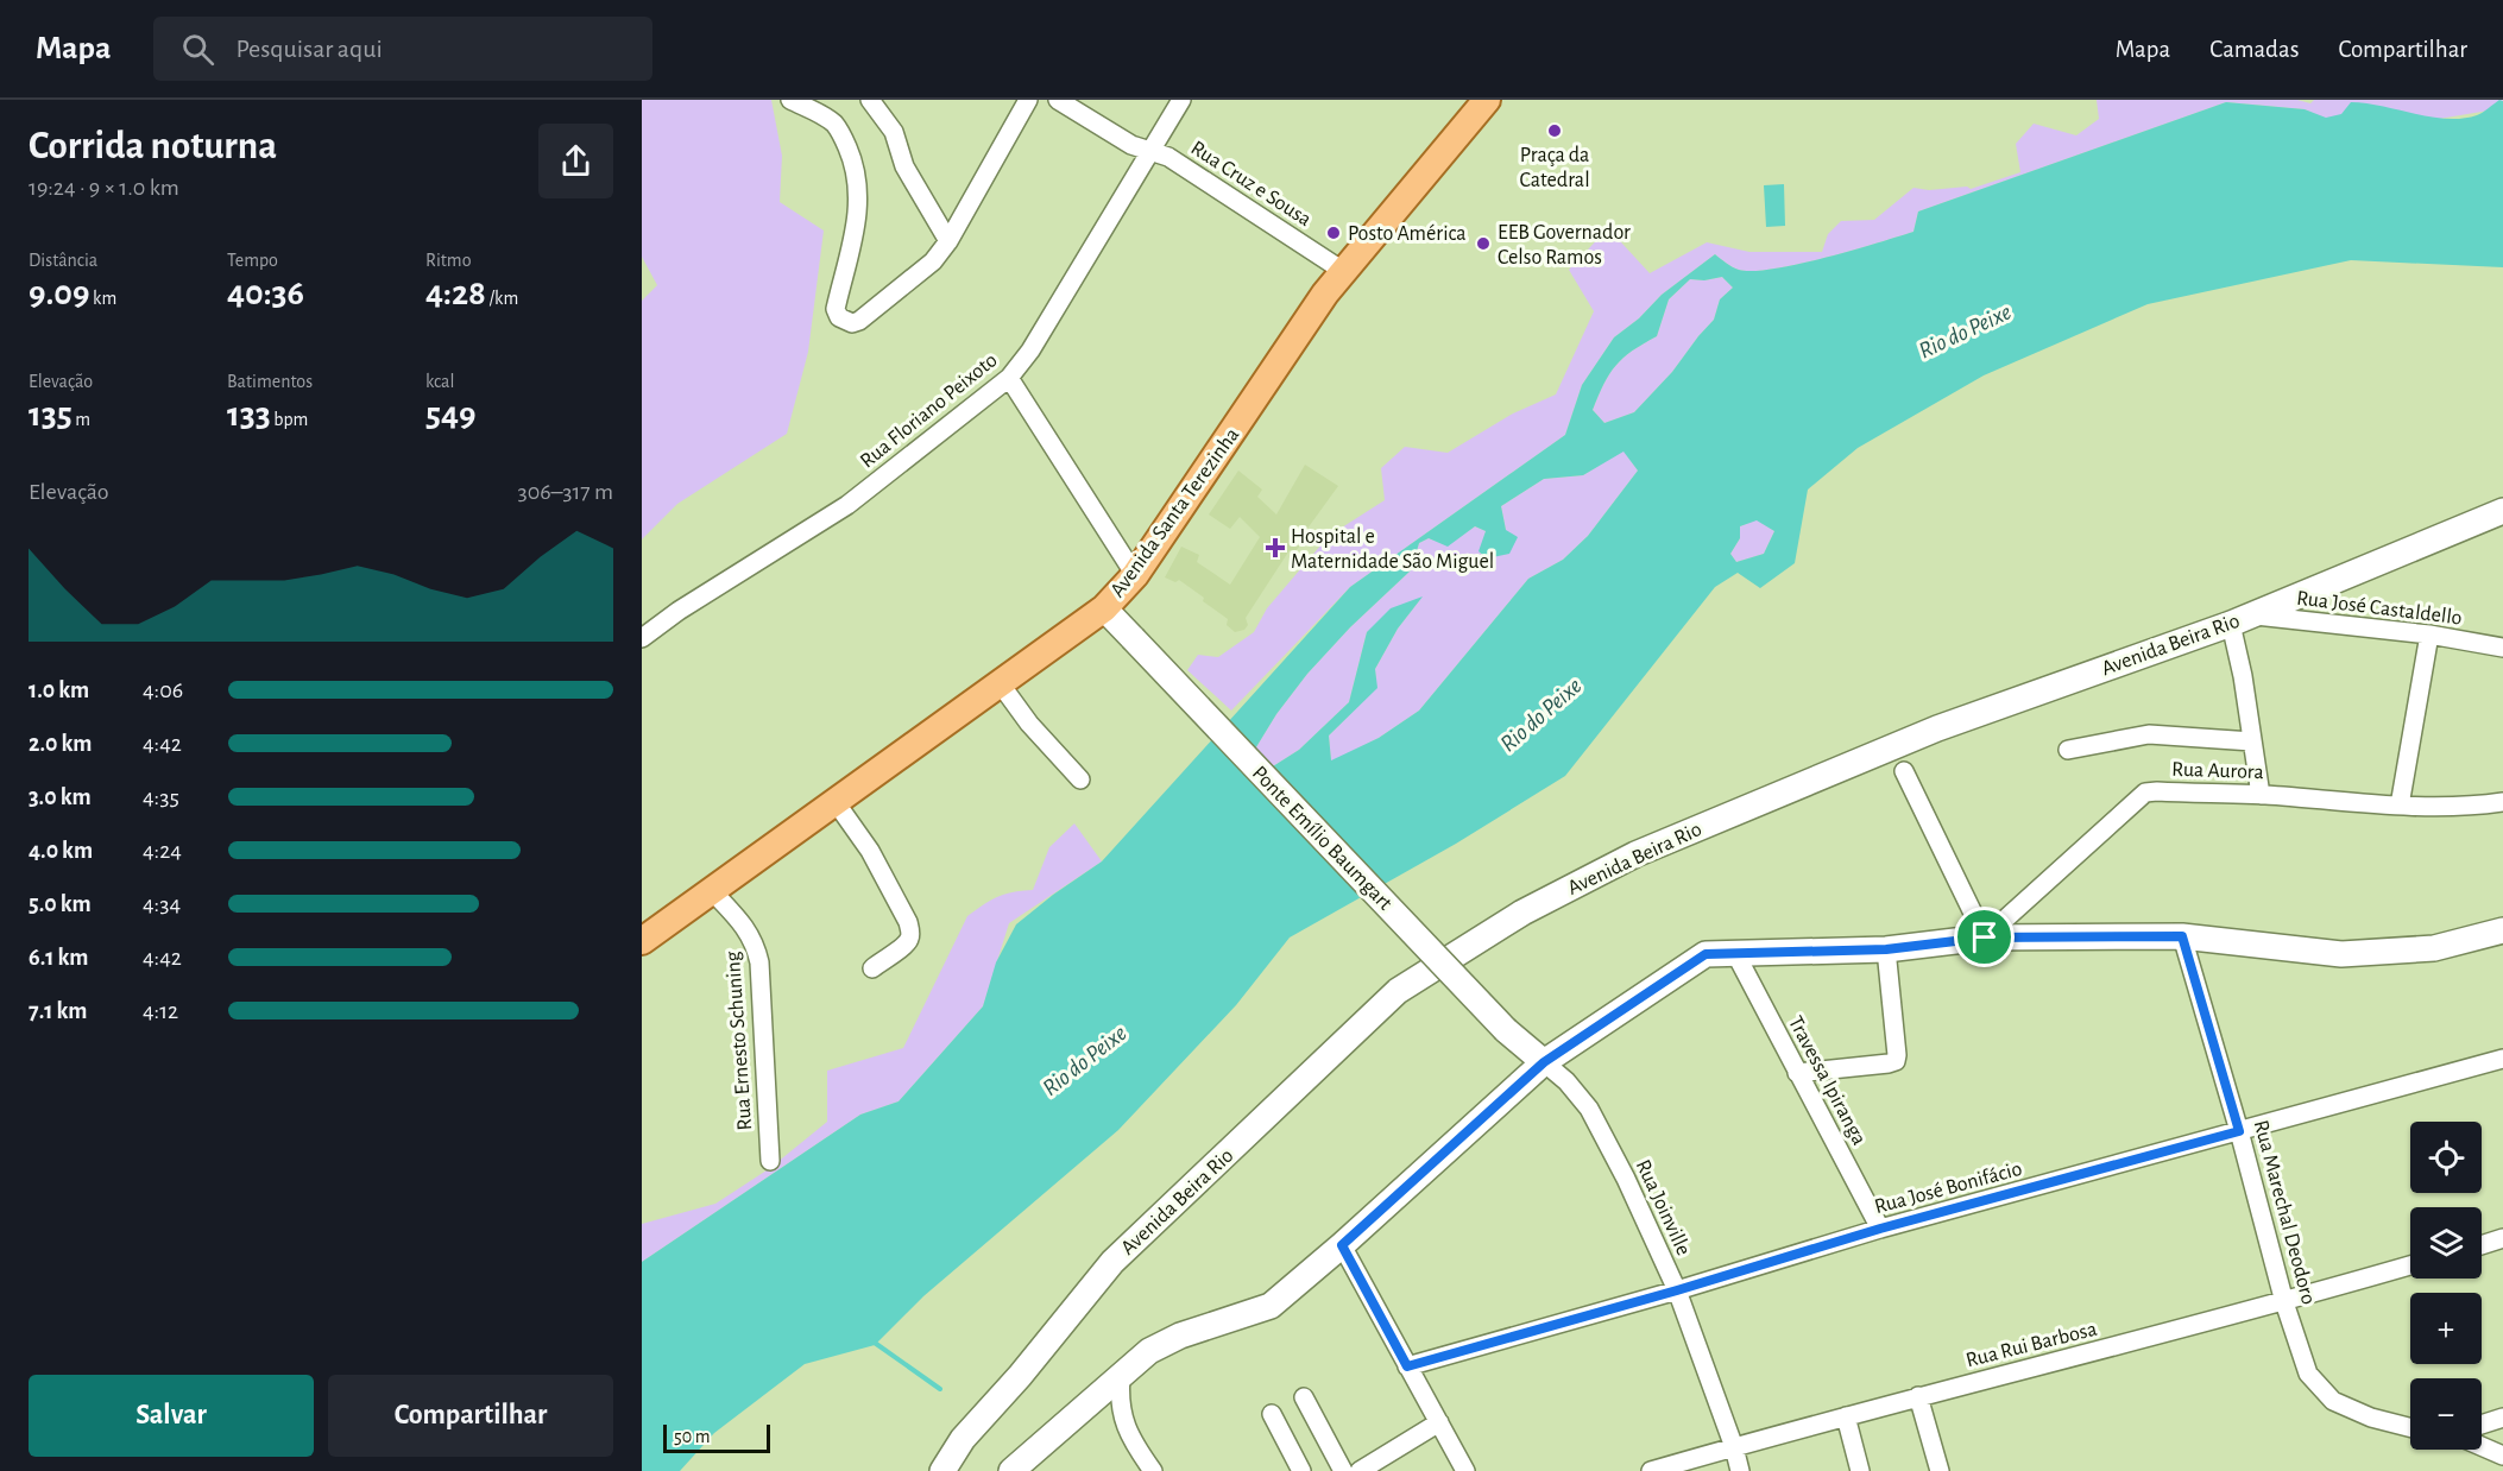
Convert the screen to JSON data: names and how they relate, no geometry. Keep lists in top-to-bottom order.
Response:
{
  "streets": {
    "main road": ["Avenida Santa Terezinha"],
    "street": [
      "Rua Cruz e Sousa",
      "Rua Floriano Peixoto",
      "Rua José Castaldello",
      "Avenida Beira Rio",
      "Rua Aurora",
      "Ponte Emílio Baumgart",
      "Rua Ernesto Schuning",
      "Travessa Ipiranga",
      "Rua José Bonifácio",
      "Rua Joinville",
      "Rua Marechal Deodoro",
      "Rua Rui Barbosa"
    ]
  },
  "crossings": [
    ["Rua Cruz e Sousa", "Rua Floriano Peixoto"],
    ["Rua Cruz e Sousa", "Avenida Santa Terezinha"],
    ["Avenida Santa Terezinha", "Ponte Emílio Baumgart"],
    ["Avenida Santa Terezinha", "Rua Ernesto Schuning"],
    ["Rua José Castaldello", "Avenida Beira Rio"],
    ["Ponte Emílio Baumgart", "Rua Joinville"],
    ["Travessa Ipiranga", "Rua José Bonifácio"],
    ["Rua José Bonifácio", "Rua Joinville"],
    ["Rua José Bonifácio", "Rua Marechal Deodoro"],
    ["Rua Joinville", "Rua Rui Barbosa"],
    ["Rua Marechal Deodoro", "Rua Rui Barbosa"]
  ],
  "water": ["Rio do Peixe"],
  "places": {
    "other": ["Praça da Catedral", "Posto América", "EEB Governador Celso Ramos"],
    "health": ["Hospital e Maternidade São Miguel"]
  },
  "scale_bar": "50 m",
  "page": {
    "header": "Mapa",
    "search": "Pesquisar aqui",
    "nav": ["Mapa", "Camadas", "Compartilhar"],
    "heading": ["Corrida noturna", "19:24 · 9 × 1.0 km"],
    "stats": [
      ["Distância", "9.09 km"],
      ["Tempo", "40:36"],
      ["Ritmo", "4:28 /km"],
      ["Elevação", "135 m"],
      ["Batimentos", "133 bpm"],
      ["kcal", "549"]
    ],
    "chart": ["Elevação", "306–317 m"],
    "list": [
      {
        "name": "1.0 km",
        "note": "4:06"
      },
      {
        "name": "2.0 km",
        "note": "4:42"
      },
      {
        "name": "3.0 km",
        "note": "4:35"
      },
      {
        "name": "4.0 km",
        "note": "4:24"
      },
      {
        "name": "5.0 km",
        "note": "4:34"
      },
      {
        "name": "6.1 km",
        "note": "4:42"
      },
      {
        "name": "7.1 km",
        "note": "4:12"
      }
    ],
    "map_buttons": ["+", "−"],
    "buttons": ["Salvar", "Compartilhar"],
    "scale": "50 m"
  }
}
